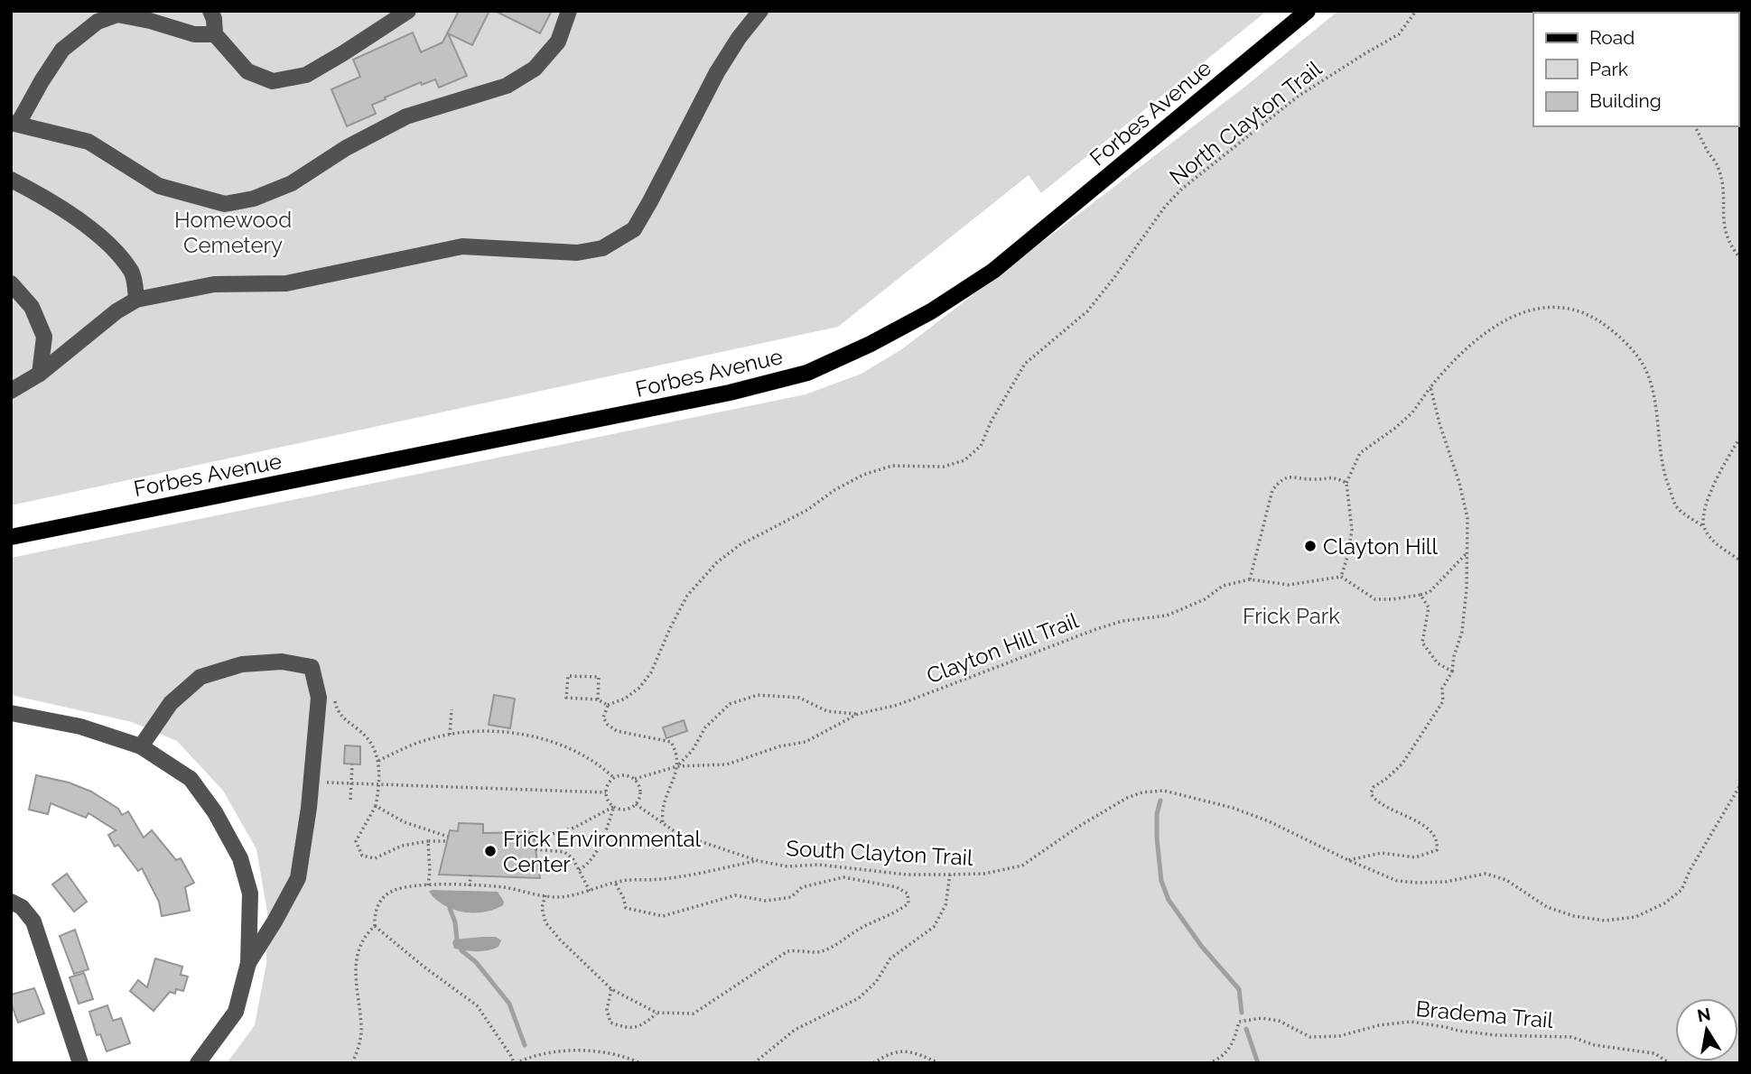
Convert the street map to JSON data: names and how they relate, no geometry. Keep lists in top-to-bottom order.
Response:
{
  "streets": {
    "main road": ["Forbes Avenue"],
    "path": [
      "North Clayton Trail",
      "Clayton Hill Trail",
      "South Clayton Trail",
      "Bradema Trail"
    ]
  },
  "crossings": [
    ["Clayton Hill Trail", "South Clayton Trail"]
  ],
  "parks": ["Homewood Cemetery", "Frick Park"],
  "places": ["Clayton Hill", "Frick Environmental Center"],
  "legend": ["Road", "Park", "Building"],
  "north": "top"
}
